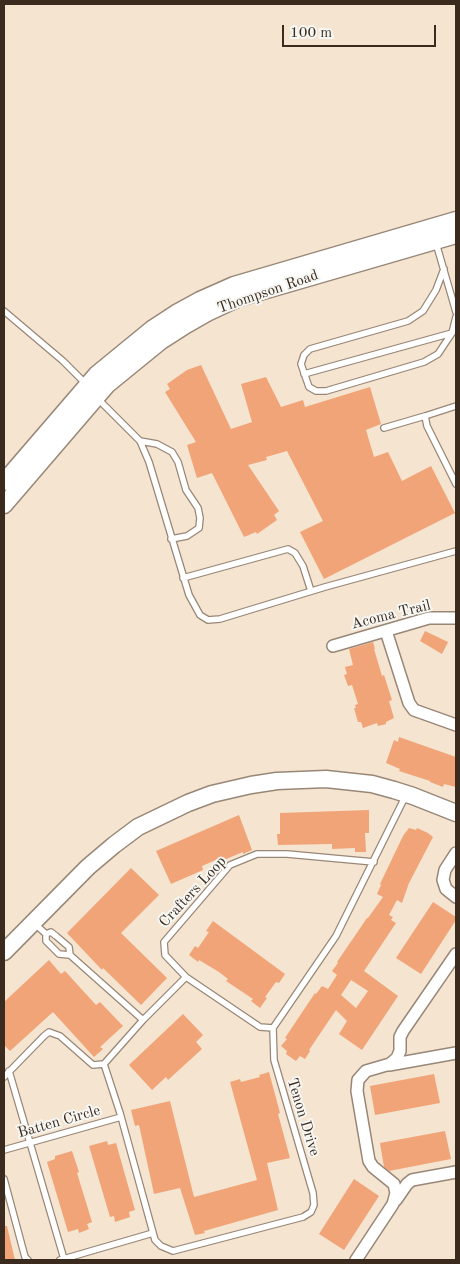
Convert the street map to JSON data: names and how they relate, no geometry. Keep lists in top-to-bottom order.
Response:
{
  "streets": {
    "street": ["Thompson Road", "Acoma Trail"],
    "lane": ["Crafters Loop", "Tenon Drive", "Batten Circle"]
  },
  "crossings": [
    ["Crafters Loop", "Tenon Drive"],
    ["Tenon Drive", "Batten Circle"]
  ],
  "scale_bar": "100 m"
}
